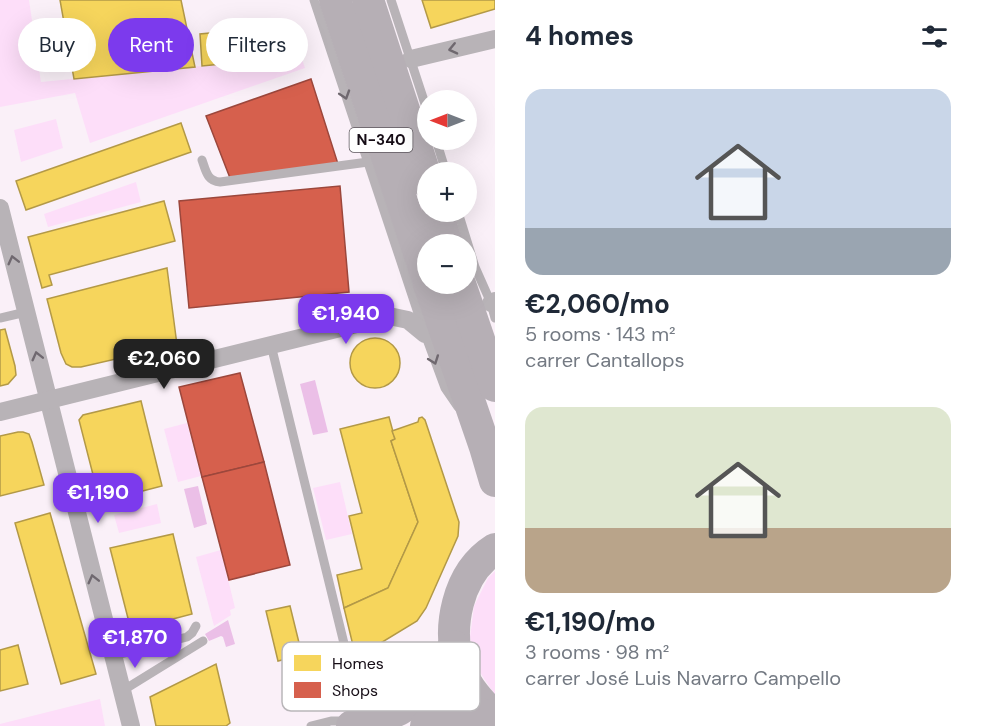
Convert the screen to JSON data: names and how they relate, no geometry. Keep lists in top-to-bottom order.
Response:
{
  "streets": {
    "highway": ["N-340"]
  },
  "legend": ["Homes", "Shops"],
  "north": "left",
  "page": {
    "heading": "4 homes",
    "chip": ["Buy", "Rent", "Filters"],
    "list": [
      {
        "name": "€2,060/mo",
        "note": "5 rooms · 143 m² · carrer Cantallops"
      },
      {
        "name": "€1,190/mo",
        "note": "3 rooms · 98 m² · carrer José Luis Navarro Campello"
      }
    ],
    "map_buttons": ["+", "−"],
    "price": [
      "€1,940",
      "€2,060",
      "€1,190",
      "€1,870"
    ]
  }
}
